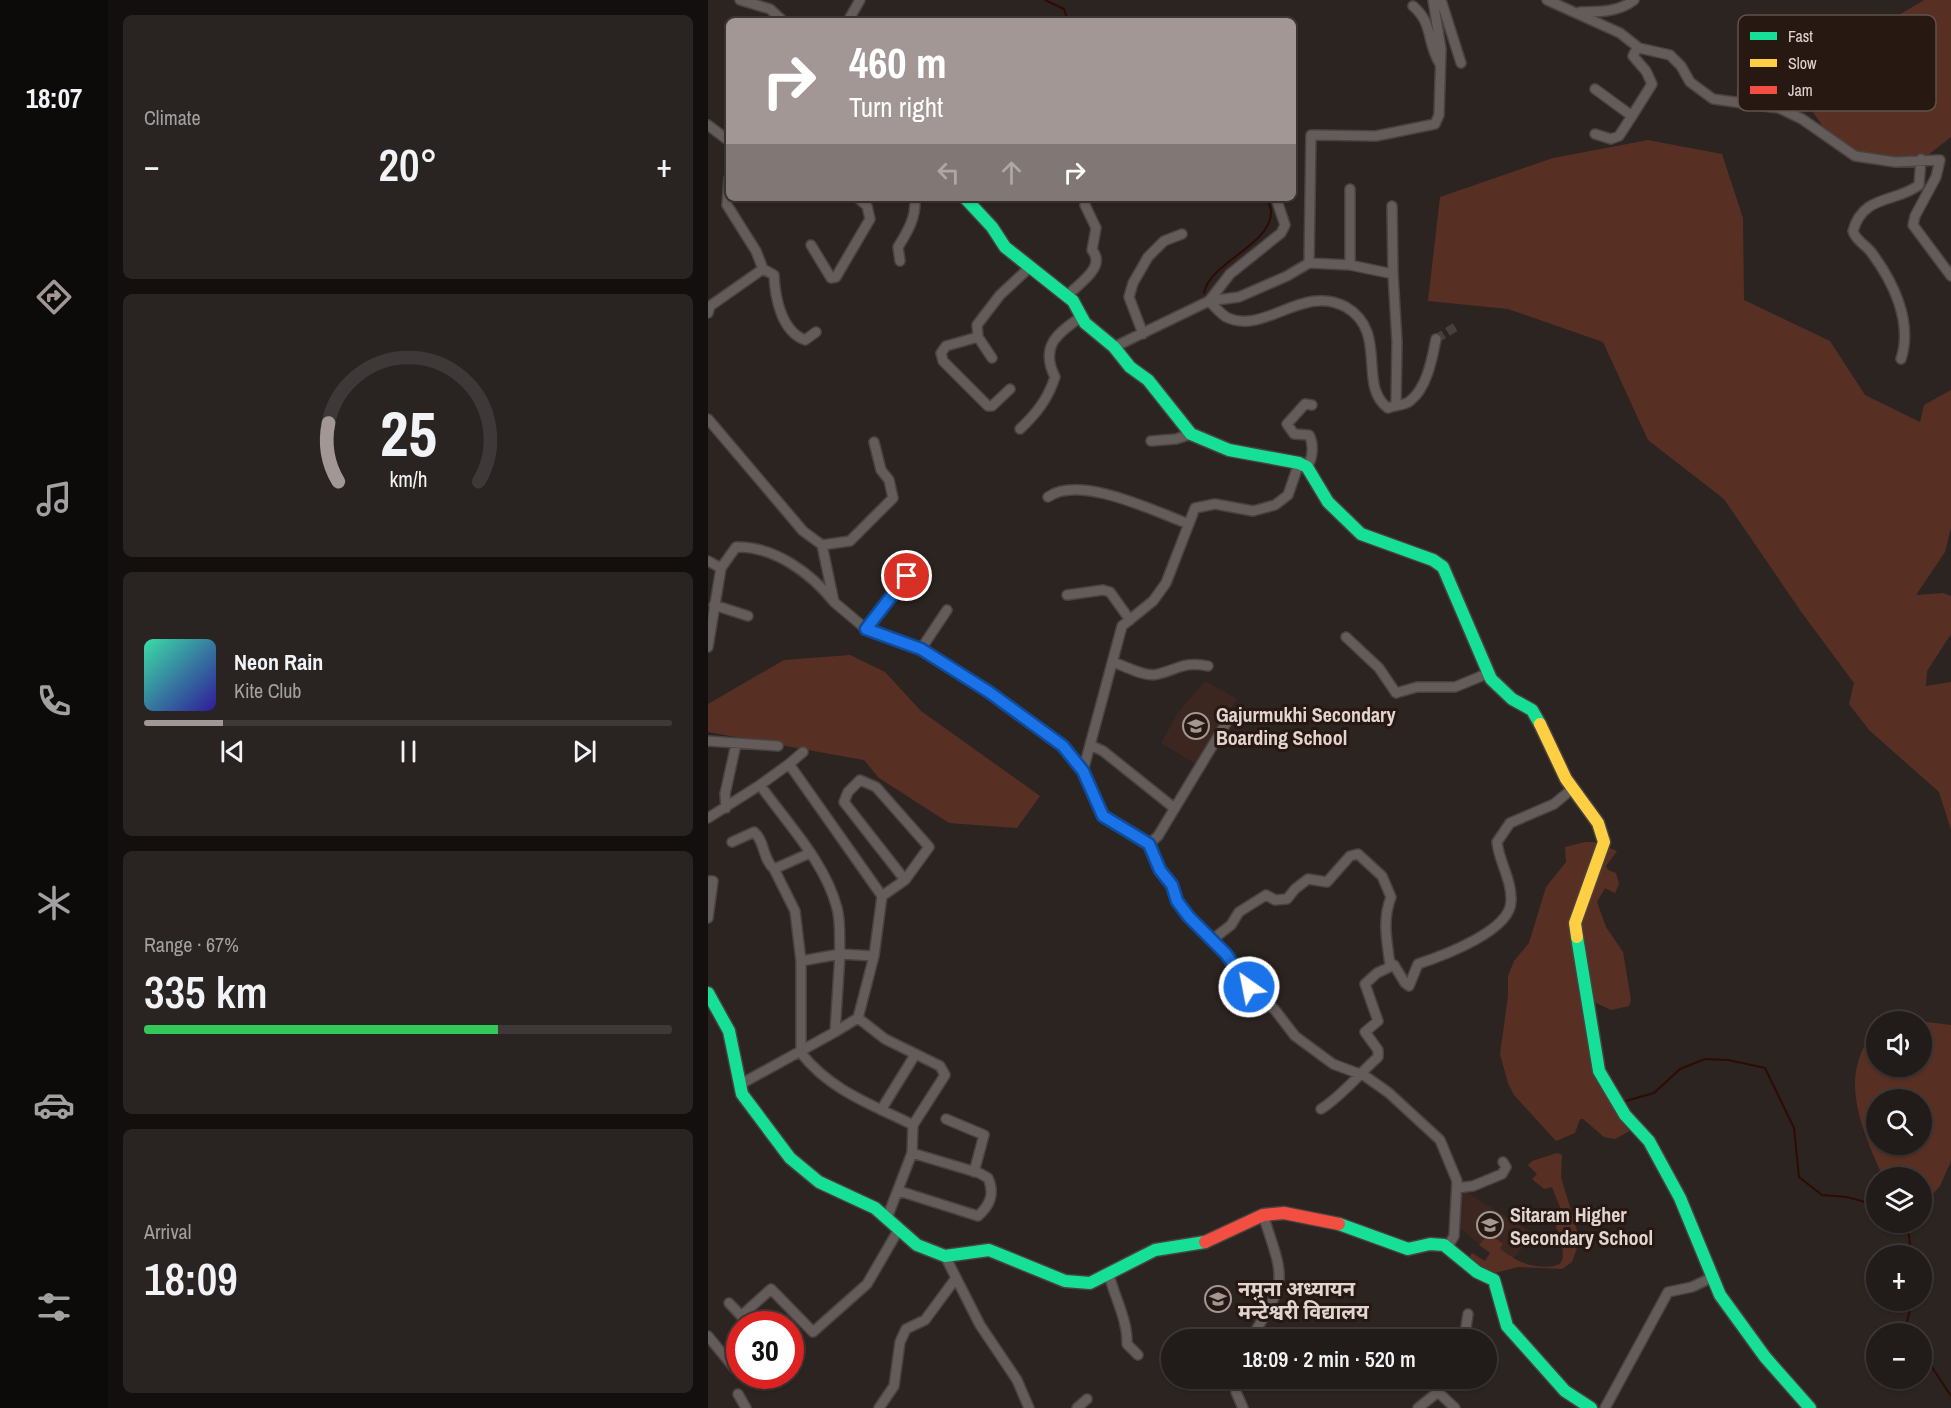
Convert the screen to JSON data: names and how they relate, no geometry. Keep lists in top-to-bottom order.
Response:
{
  "places": {
    "school or university": ["Gajurmukhi Secondary Boarding School", "Sitaram Higher Secondary School", "नमुना अध्यायन मन्टेश्वरी विद्यालय"]
  },
  "legend": ["Fast", "Slow", "Jam"],
  "page": {
    "tabs": "18:07",
    "tile": [
      "Climate",
      ["Range · 67%", "335 km"],
      ["Arrival", "18:09"]
    ],
    "turn": ["460 m", "Turn right"],
    "heat": ["−", "20°", "+"],
    "song": ["Neon Rain", "Kite Club"],
    "map_buttons": ["+", "−"],
    "limit": "30",
    "trip": "18:09 · 2 min · 520 m",
    "gauge": ["25", "km/h"]
  }
}
